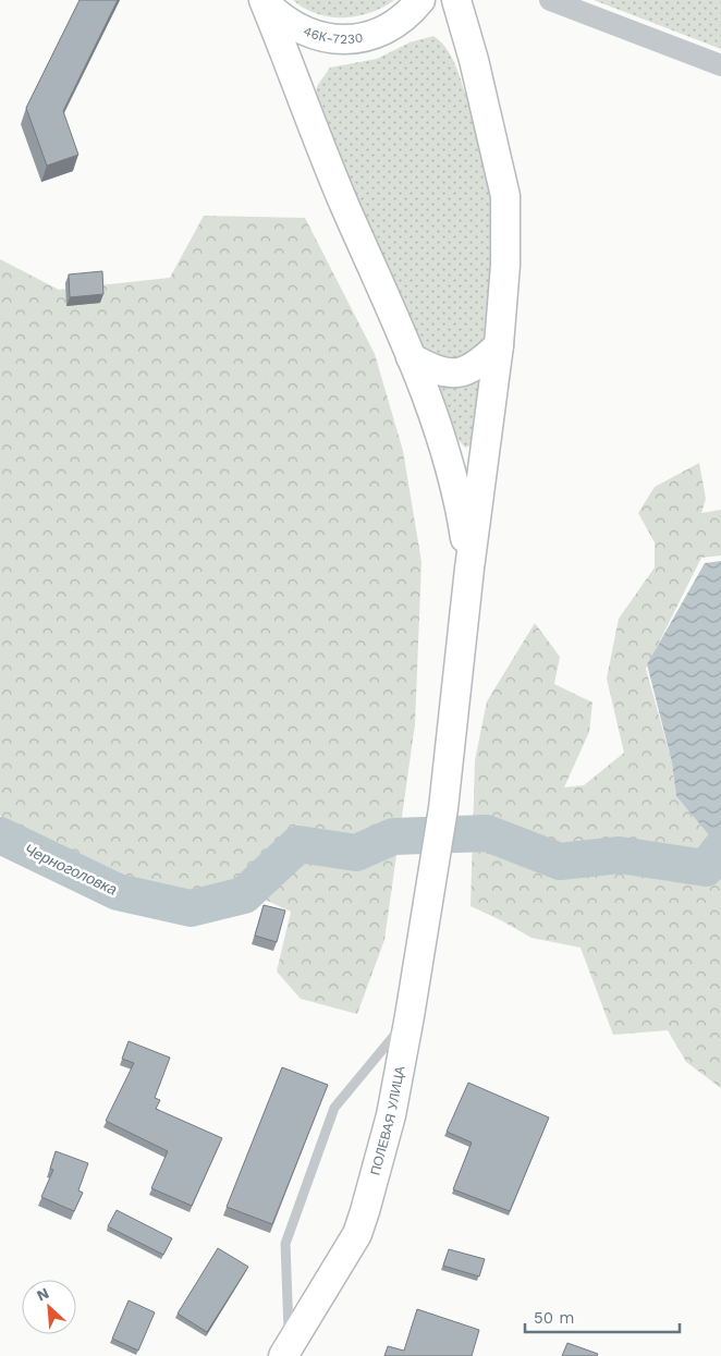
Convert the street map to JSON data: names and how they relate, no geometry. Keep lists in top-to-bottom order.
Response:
{
  "streets": {
    "main road": ["46К-7230", "ПОЛЕВАЯ УЛИЦА"]
  },
  "water": ["Черноголовка"],
  "scale_bar": "50 m",
  "north": "top left"
}
